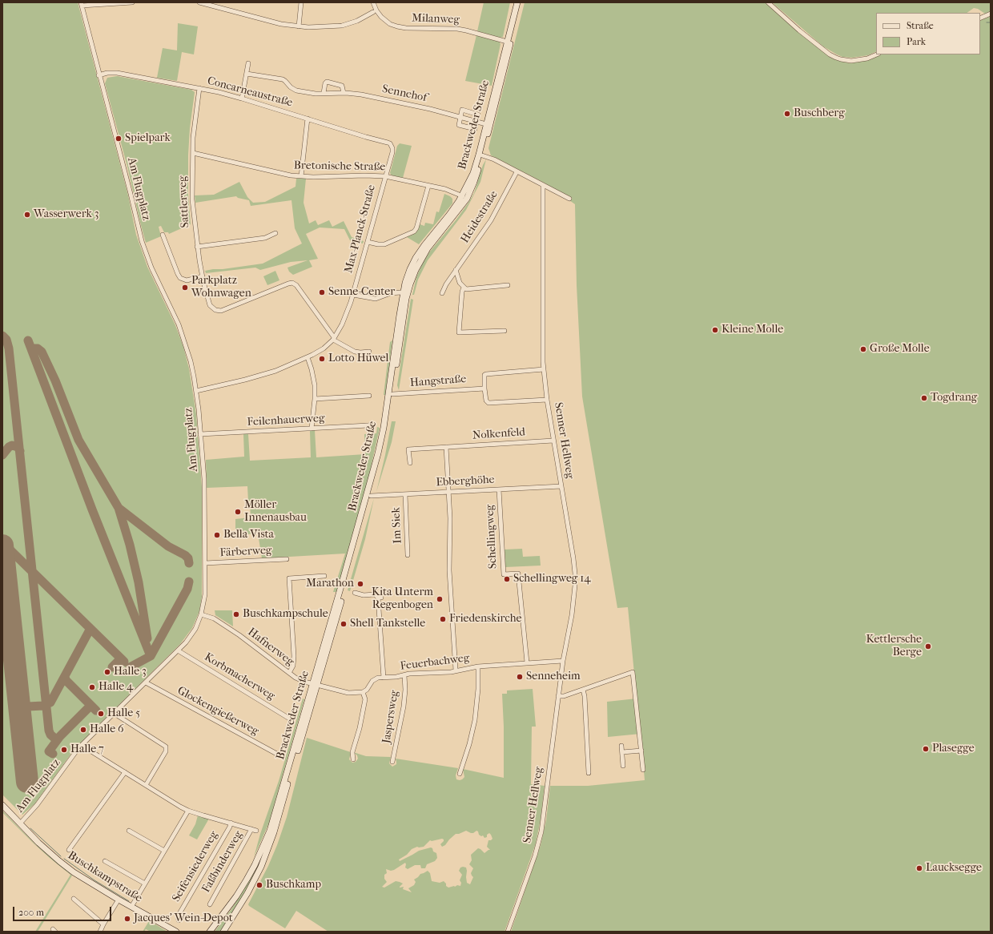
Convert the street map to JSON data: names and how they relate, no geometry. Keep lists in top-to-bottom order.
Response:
{
  "streets": {
    "main road": ["Brackweder Straße", "Buschkampstraße"],
    "street": [
      "Milanweg",
      "Concarneaustraße",
      "Sennehof",
      "Bretonische Straße",
      "Am Flugplatz",
      "Sattlerweg",
      "Heidestraße",
      "Max-Planck-Straße",
      "Hangstraße",
      "Feilenhauerweg",
      "Nolkenfeld",
      "Senner Hellweg",
      "Ebberghöhe",
      "Im Siek",
      "Schellingweg",
      "Färberweg",
      "Hafnerweg",
      "Feuerbachweg",
      "Korbmacherweg",
      "Glockengießerweg",
      "Jaspersweg",
      "Faßbinderweg",
      "Seifensiederweg"
    ]
  },
  "crossings": [
    ["Milanweg", "Brackweder Straße"],
    ["Concarneaustraße", "Am Flugplatz"],
    ["Concarneaustraße", "Sattlerweg"],
    ["Concarneaustraße", "Max-Planck-Straße"],
    ["Sennehof", "Brackweder Straße"],
    ["Brackweder Straße", "Bretonische Straße"],
    ["Brackweder Straße", "Hangstraße"],
    ["Brackweder Straße", "Ebberghöhe"],
    ["Brackweder Straße", "Hafnerweg"],
    ["Bretonische Straße", "Sattlerweg"],
    ["Bretonische Straße", "Max-Planck-Straße"],
    ["Am Flugplatz", "Max-Planck-Straße"],
    ["Am Flugplatz", "Feilenhauerweg"],
    ["Am Flugplatz", "Färberweg"],
    ["Am Flugplatz", "Hafnerweg"],
    ["Am Flugplatz", "Korbmacherweg"],
    ["Am Flugplatz", "Glockengießerweg"],
    ["Am Flugplatz", "Faßbinderweg"],
    ["Am Flugplatz", "Buschkampstraße"],
    ["Sattlerweg", "Max-Planck-Straße"],
    ["Nolkenfeld", "Senner Hellweg"],
    ["Senner Hellweg", "Ebberghöhe"],
    ["Senner Hellweg", "Feuerbachweg"],
    ["Ebberghöhe", "Im Siek"],
    ["Ebberghöhe", "Schellingweg"],
    ["Schellingweg", "Feuerbachweg"],
    ["Feuerbachweg", "Jaspersweg"],
    ["Faßbinderweg", "Seifensiederweg"]
  ],
  "places": [
    "Buschberg",
    "Spielpark",
    "Wasserwerk 3",
    "Parkplatz Wohnwagen",
    "Senne-Center",
    "Kleine Molle",
    "Große Molle",
    "Lotto Hüwel",
    "Togdrang",
    "Möller Innenausbau",
    "Bella Vista",
    "Schellingweg 14",
    "Marathon",
    "Kita Unterm Regenbogen",
    "Buschkampschule",
    "Friedenskirche",
    "Shell Tankstelle",
    "Kettlersche Berge",
    "Halle 3",
    "Senneheim",
    "Halle 4",
    "Halle 5",
    "Halle 6",
    "Plasegge",
    "Halle 7",
    "Laucksegge",
    "Buschkamp",
    "Jacques' Wein-Depot"
  ],
  "legend": ["Straße", "Park"],
  "scale_bar": "200 m"
}
